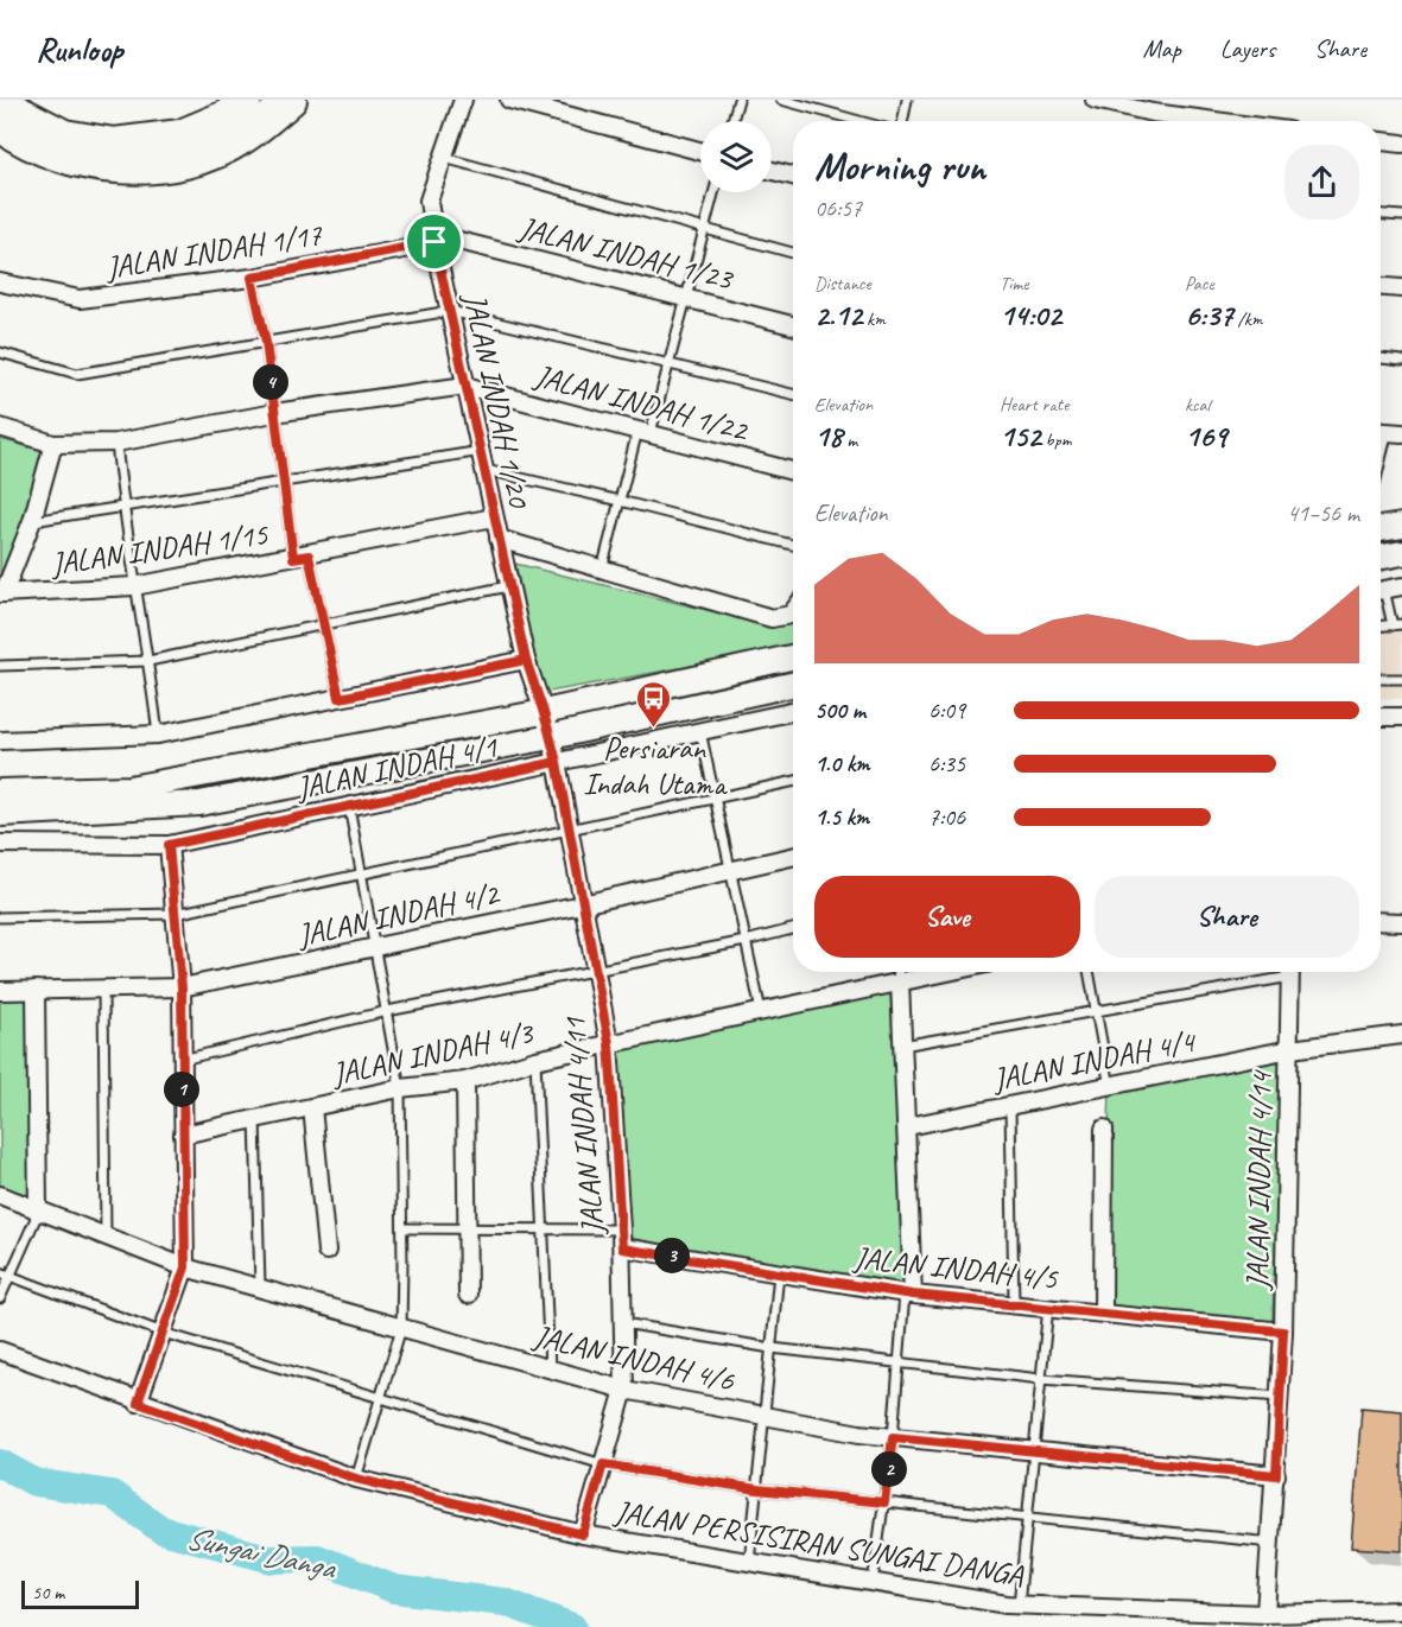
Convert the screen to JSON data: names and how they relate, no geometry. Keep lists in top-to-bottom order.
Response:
{
  "streets": {
    "street": [
      "JALAN INDAH 1/17",
      "JALAN INDAH 1/23",
      "JALAN INDAH 1/20",
      "JALAN INDAH 1/22",
      "JALAN INDAH 1/15",
      "JALAN INDAH 4/1",
      "JALAN INDAH 4/2",
      "JALAN INDAH 4/3",
      "JALAN INDAH 4/4",
      "JALAN INDAH 4/11",
      "JALAN INDAH 4/14",
      "JALAN INDAH 4/5",
      "JALAN INDAH 4/6",
      "JALAN PERSISIRAN SUNGAI DANGA"
    ]
  },
  "crossings": [
    ["JALAN INDAH 1/17", "JALAN INDAH 1/23"],
    ["JALAN INDAH 1/17", "JALAN INDAH 1/20"],
    ["JALAN INDAH 1/23", "JALAN INDAH 1/20"],
    ["JALAN INDAH 1/20", "JALAN INDAH 1/22"],
    ["JALAN INDAH 1/20", "JALAN INDAH 1/15"],
    ["JALAN INDAH 1/20", "JALAN INDAH 4/11"],
    ["JALAN INDAH 4/1", "JALAN INDAH 4/11"],
    ["JALAN INDAH 4/2", "JALAN INDAH 4/11"],
    ["JALAN INDAH 4/3", "JALAN INDAH 4/11"],
    ["JALAN INDAH 4/4", "JALAN INDAH 4/14"],
    ["JALAN INDAH 4/11", "JALAN INDAH 4/5"],
    ["JALAN INDAH 4/11", "JALAN INDAH 4/6"],
    ["JALAN INDAH 4/11", "JALAN PERSISIRAN SUNGAI DANGA"],
    ["JALAN INDAH 4/14", "JALAN INDAH 4/5"],
    ["JALAN INDAH 4/14", "JALAN INDAH 4/6"],
    ["JALAN INDAH 4/14", "JALAN PERSISIRAN SUNGAI DANGA"]
  ],
  "water": ["Sungai Danga"],
  "places": {
    "bus stop": ["Persiaran Indah Utama"]
  },
  "scale_bar": "50 m",
  "page": {
    "header": "Runloop",
    "nav": ["Map", "Layers", "Share"],
    "heading": ["Morning run", "06:57"],
    "stats": [
      ["Distance", "2.12 km"],
      ["Time", "14:02"],
      ["Pace", "6:37 /km"],
      ["Elevation", "18 m"],
      ["Heart rate", "152 bpm"],
      ["kcal", "169"]
    ],
    "pins": [
      "4",
      "1",
      "3",
      "2"
    ],
    "chart": ["Elevation", "41–56 m"],
    "list": [
      {
        "name": "500 m",
        "note": "6:09"
      },
      {
        "name": "1.0 km",
        "note": "6:35"
      },
      {
        "name": "1.5 km",
        "note": "7:06"
      }
    ],
    "buttons": ["Save", "Share"],
    "scale": "50 m"
  }
}
